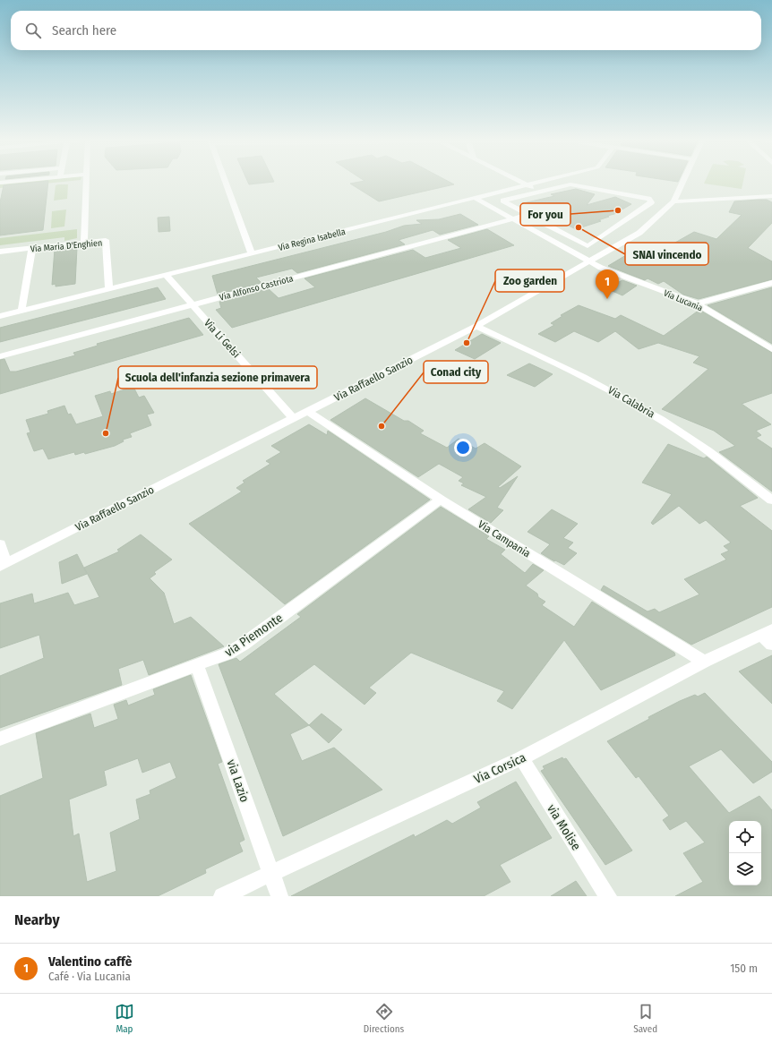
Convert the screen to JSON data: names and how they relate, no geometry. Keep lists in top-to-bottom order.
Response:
{
  "streets": {
    "street": [
      "Via Regina Isabella",
      "Via Maria D'Enghien",
      "Via Alfonso Castriota",
      "Via Lucania",
      "Via Li Gelsi",
      "Via Raffaello Sanzio",
      "Via Calabria",
      "Via Campania",
      "via Piemonte",
      "Via Corsica",
      "via Lazio",
      "via Molise"
    ]
  },
  "crossings": [
    ["Via Regina Isabella", "Via Maria D'Enghien"],
    ["Via Regina Isabella", "Via Lucania"],
    ["Via Regina Isabella", "Via Li Gelsi"],
    ["Via Alfonso Castriota", "Via Lucania"],
    ["Via Alfonso Castriota", "Via Li Gelsi"],
    ["Via Lucania", "Via Raffaello Sanzio"],
    ["Via Li Gelsi", "Via Raffaello Sanzio"],
    ["Via Raffaello Sanzio", "Via Calabria"],
    ["Via Raffaello Sanzio", "Via Campania"],
    ["Via Campania", "via Piemonte"],
    ["Via Campania", "Via Corsica"],
    ["via Piemonte", "via Lazio"],
    ["Via Corsica", "via Lazio"],
    ["Via Corsica", "via Molise"]
  ],
  "places": [
    "For you",
    "SNAI vincendo",
    "Zoo garden",
    "Conad city",
    "Scuola dell'infanzia sezione primavera"
  ],
  "page": {
    "search": "Search here",
    "pins": "1",
    "heading": "Nearby",
    "list": [
      {
        "mark": "1",
        "name": "Valentino caffè",
        "note": "Café · Via Lucania",
        "value": "150 m"
      }
    ],
    "nav": ["Map", "Directions", "Saved"]
  }
}
